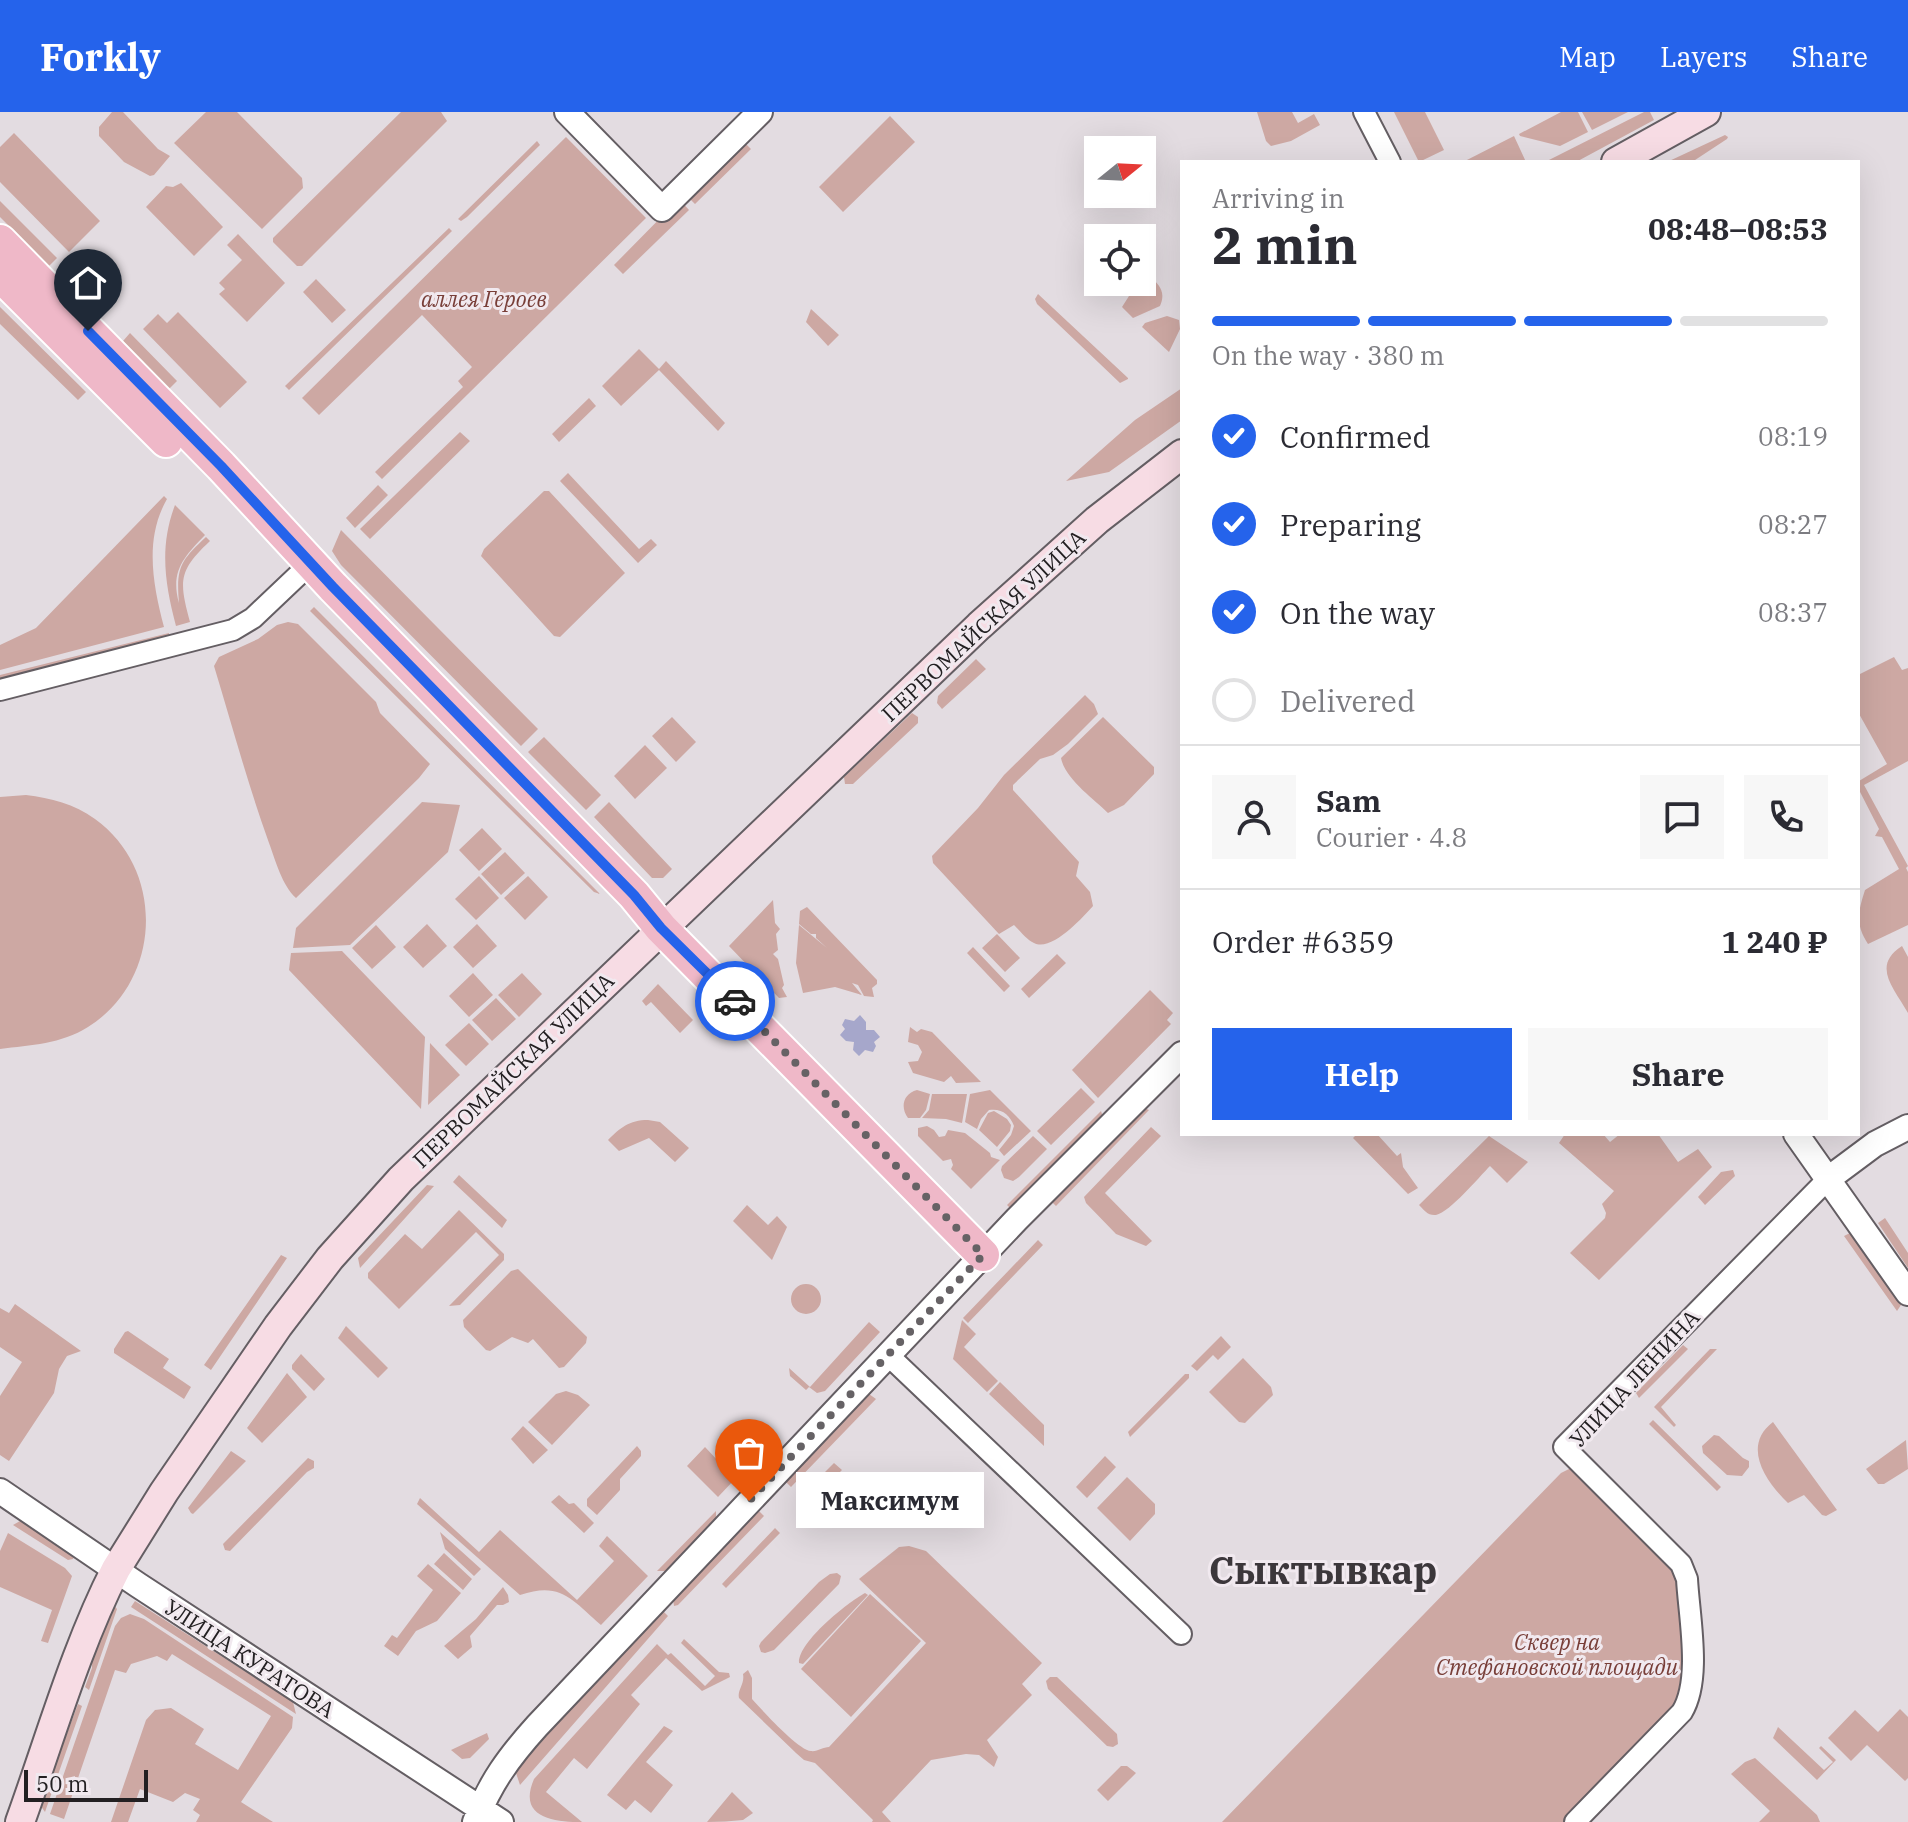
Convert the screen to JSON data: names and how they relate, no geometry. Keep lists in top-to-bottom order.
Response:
{
  "streets": {
    "main road": ["ПЕРВОМАЙСКАЯ УЛИЦА"],
    "street": ["УЛИЦА ЛЕНИНА", "УЛИЦА КУРАТОВА"]
  },
  "crossings": [
    ["ПЕРВОМАЙСКАЯ УЛИЦА", "УЛИЦА КУРАТОВА"]
  ],
  "districts": ["Сыктывкар"],
  "parks": ["аллея Героев", "Сквер на Стефановской площади"],
  "places": ["Максимум"],
  "scale_bar": "50 m",
  "north": "right",
  "page": {
    "header": "Forkly",
    "nav": ["Map", "Layers", "Share"],
    "heading": ["2 min", "Arriving in", "08:48–08:53"],
    "panel": [
      "Sam",
      "Courier · 4.8",
      "Order #6359",
      "1 240 ₽"
    ],
    "bar": "On the way · 380 m",
    "list": [
      ["Confirmed", "08:19"],
      ["Preparing", "08:27"],
      ["On the way", "08:37"],
      "Delivered"
    ],
    "buttons": ["Help", "Share"],
    "bubble": "Максимум",
    "scale": "50 m"
  }
}
